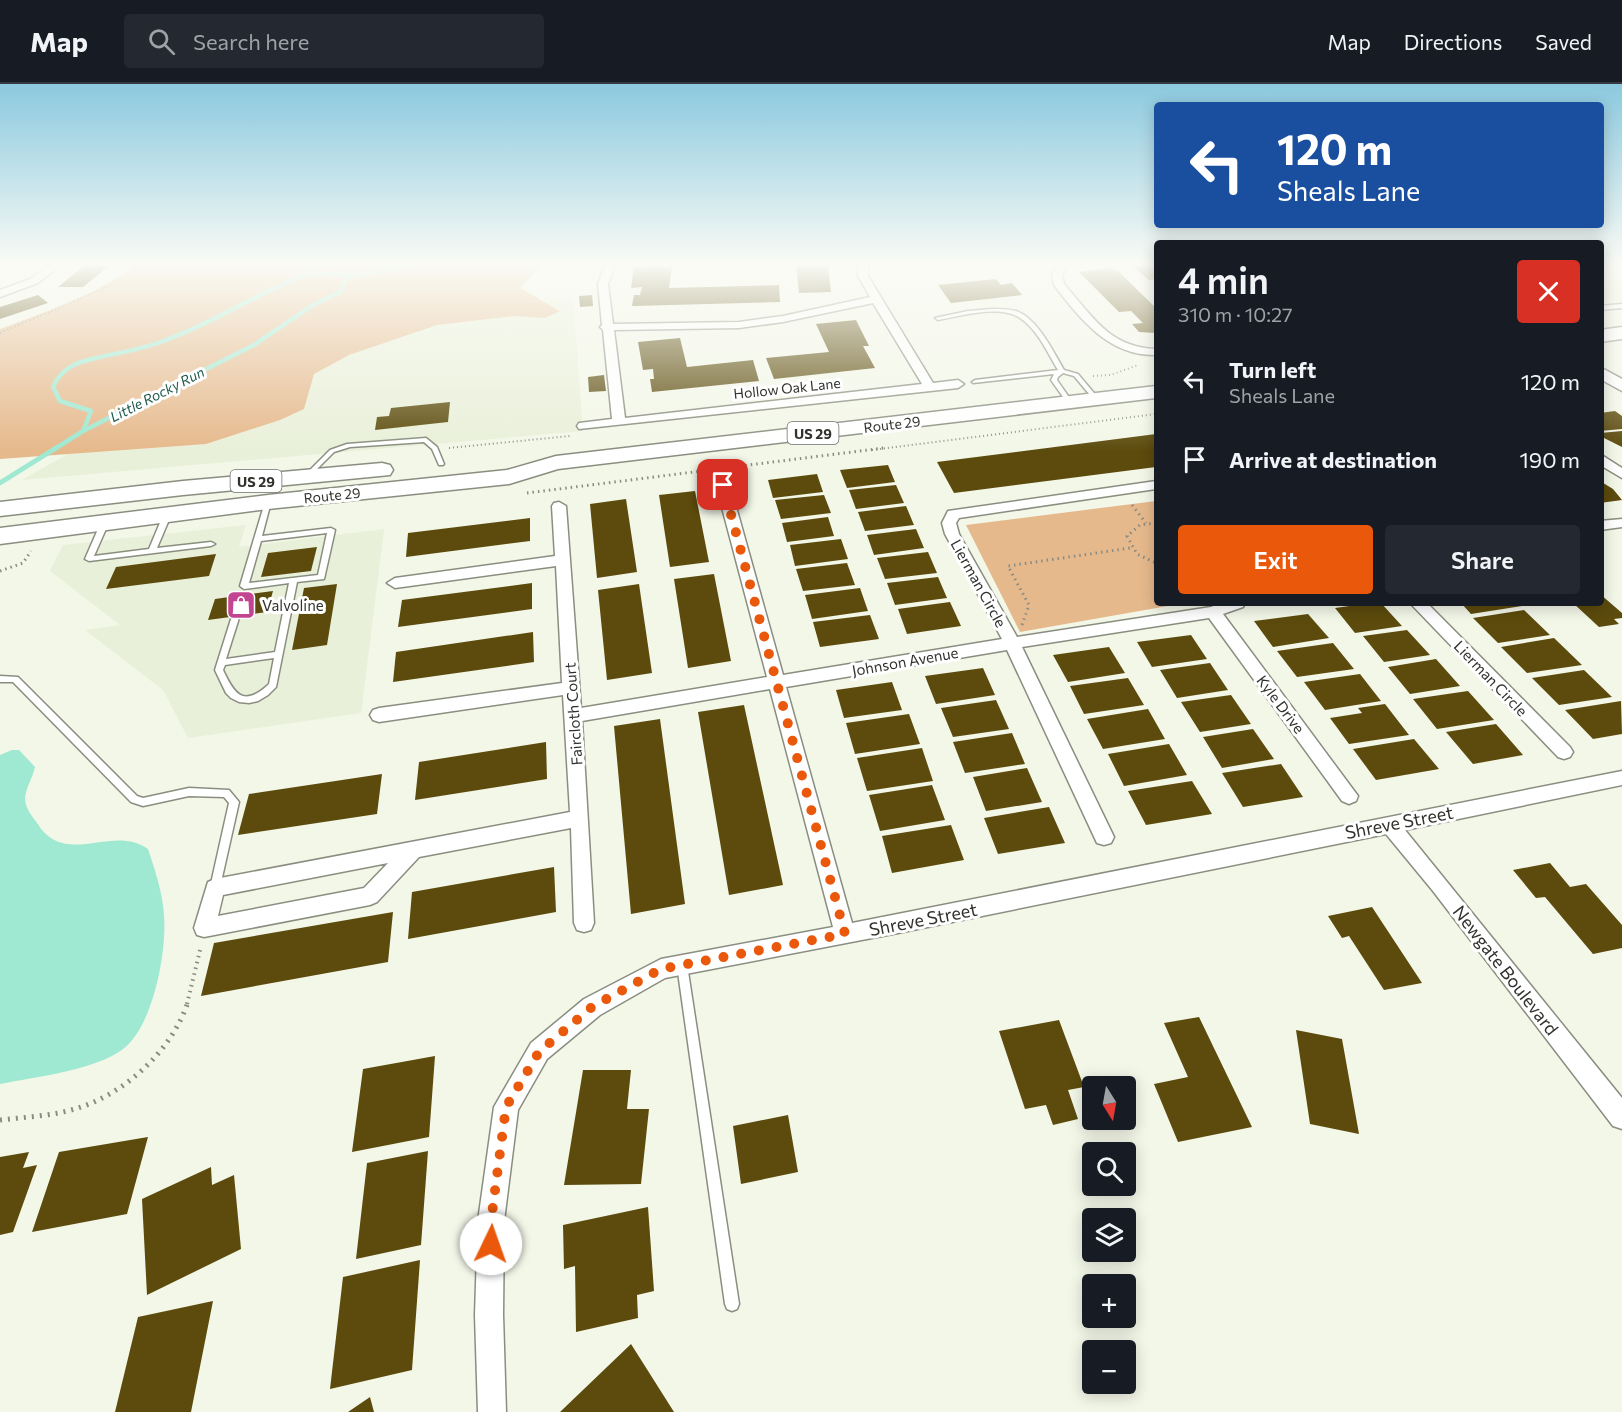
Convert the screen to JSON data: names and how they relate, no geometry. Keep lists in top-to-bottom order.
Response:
{
  "streets": {
    "main road": ["Route 29", "US 29"],
    "street": [
      "Hollow Oak Lane",
      "Lierman Circle",
      "Johnson Avenue",
      "Kyle Drive",
      "Faircloth Court",
      "Shreve Street",
      "Newgate Boulevard"
    ]
  },
  "crossings": [
    ["Lierman Circle", "Johnson Avenue"],
    ["Johnson Avenue", "Kyle Drive"],
    ["Johnson Avenue", "Faircloth Court"],
    ["Shreve Street", "Newgate Boulevard"]
  ],
  "water": ["Little Rocky Run"],
  "places": {
    "shop": ["Valvoline"]
  },
  "north": "bottom",
  "page": {
    "header": "Map",
    "search": "Search here",
    "nav": ["Map", "Directions", "Saved"],
    "turn": ["120 m", "Sheals Lane"],
    "heading": ["4 min", "310 m · 10:27"],
    "list": [
      {
        "name": "Turn left",
        "note": "Sheals Lane",
        "value": "120 m"
      },
      {
        "name": "Arrive at destination",
        "value": "190 m"
      }
    ],
    "buttons": ["Exit", "Share"],
    "map_buttons": ["+", "−"]
  }
}
